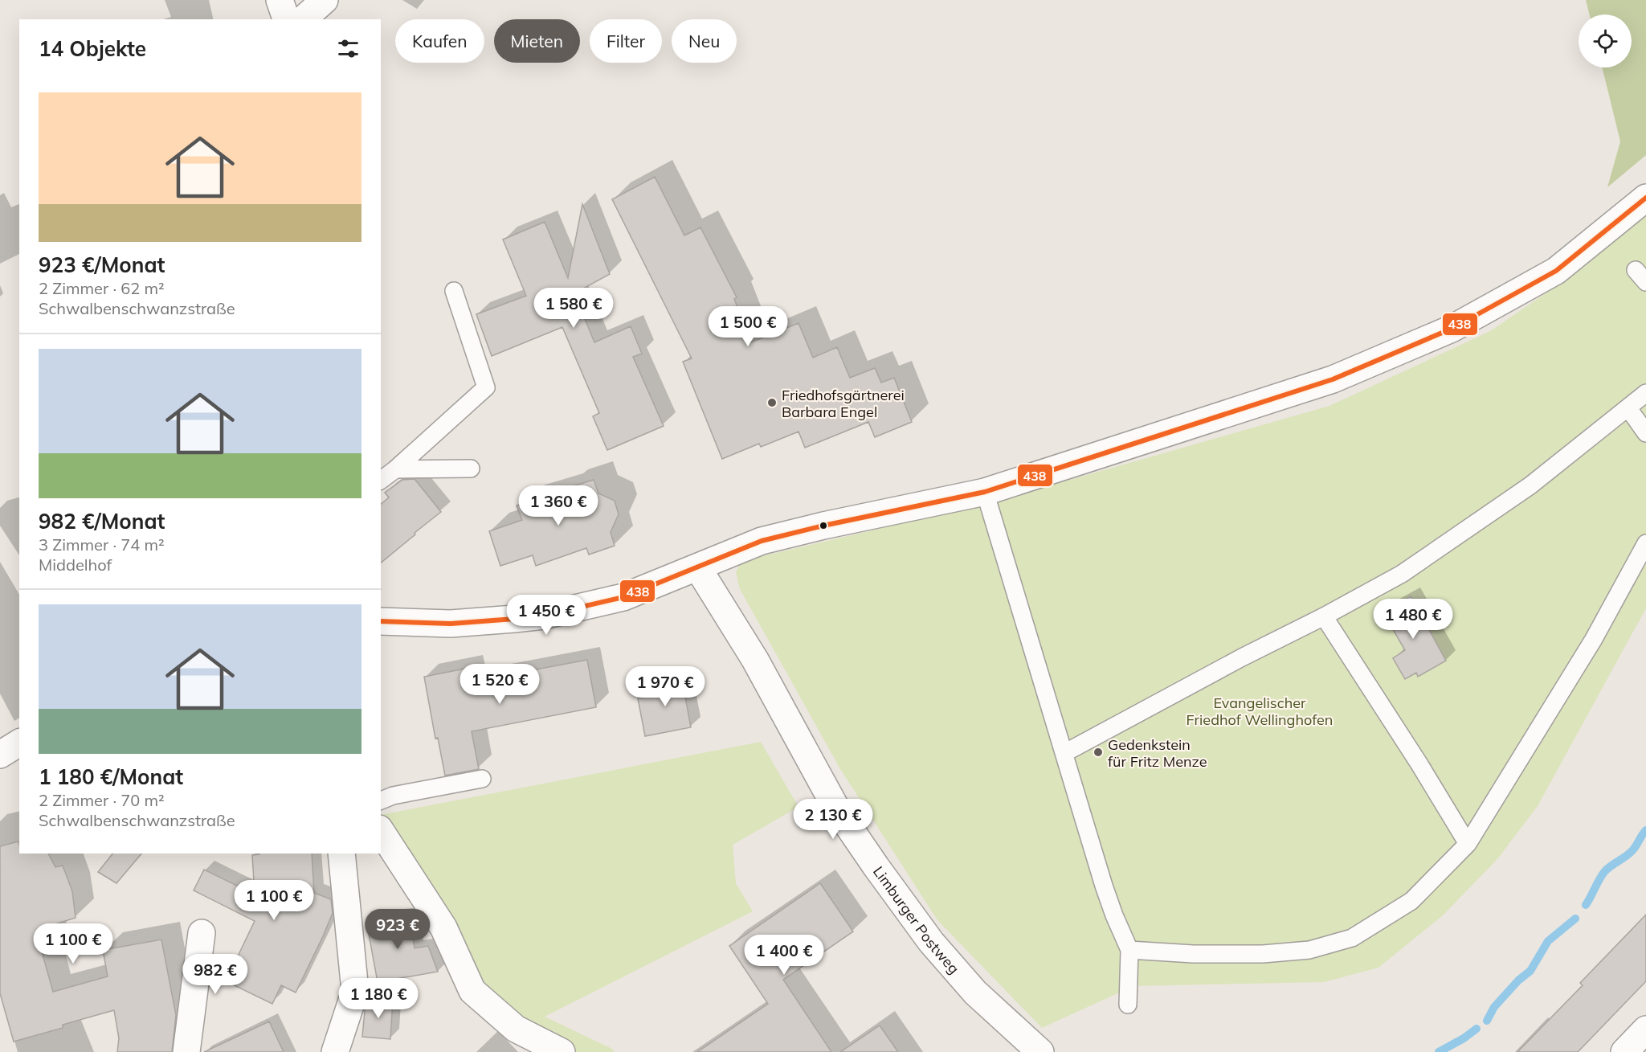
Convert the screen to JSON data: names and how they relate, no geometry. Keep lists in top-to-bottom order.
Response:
{
  "streets": {
    "street": ["Limburger Postweg"]
  },
  "parks": ["Evangelischer Friedhof Wellinghofen"],
  "places": ["Friedhofsgärtnerei Barbara Engel", "Gedenkstein für Fritz Menze"],
  "lines": ["transit line 438"],
  "page": {
    "chip": [
      "Kaufen",
      "Mieten",
      "Filter",
      "Neu"
    ],
    "heading": "14 Objekte",
    "list": [
      {
        "name": "923 €/Monat",
        "note": "2 Zimmer · 62 m² · Schwalbenschwanzstraße"
      },
      {
        "name": "982 €/Monat",
        "note": "3 Zimmer · 74 m² · Middelhof"
      },
      {
        "name": "1 180 €/Monat",
        "note": "2 Zimmer · 70 m² · Schwalbenschwanzstraße"
      }
    ],
    "price": [
      "1 580 €",
      "1 500 €",
      "1 360 €",
      "1 450 €",
      "1 480 €",
      "1 520 €",
      "1 970 €",
      "2 130 €",
      "1 100 €",
      "923 €",
      "1 100 €",
      "1 400 €",
      "982 €",
      "1 180 €"
    ]
  }
}
